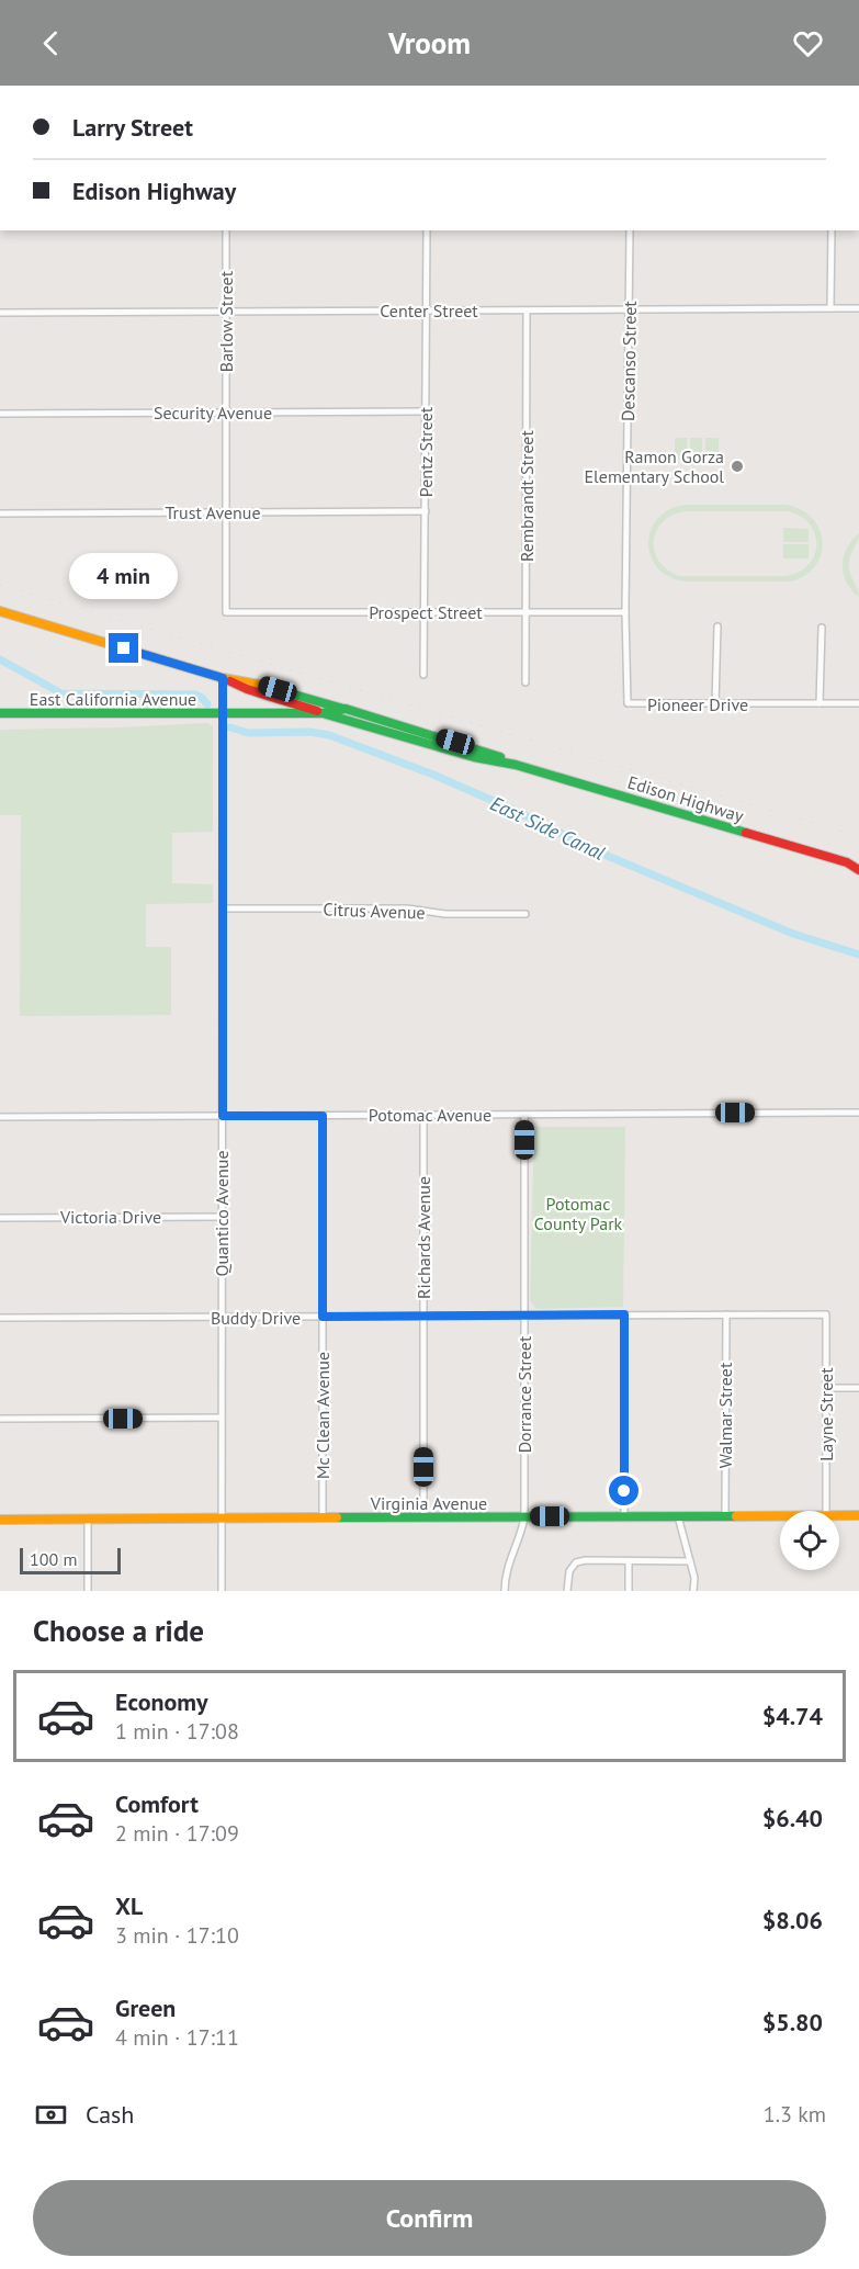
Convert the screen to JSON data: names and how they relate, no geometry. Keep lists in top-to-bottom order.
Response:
{
  "streets": {
    "main road": ["East California Avenue", "Edison Highway", "Virginia Avenue"],
    "street": [
      "Center Street",
      "Barlow Street",
      "Descanso Street",
      "Security Avenue",
      "Pentz Street",
      "Rembrandt Street",
      "Trust Avenue",
      "Prospect Street",
      "Pioneer Drive",
      "Citrus Avenue",
      "Potomac Avenue",
      "Quantico Avenue",
      "Victoria Drive",
      "Richards Avenue",
      "Buddy Drive",
      "Dorrance Street",
      "Layne Street",
      "Mc Clean Avenue",
      "Walmar Street"
    ]
  },
  "crossings": [
    ["Center Street", "Barlow Street"],
    ["Center Street", "Descanso Street"],
    ["Center Street", "Pentz Street"],
    ["Center Street", "Rembrandt Street"],
    ["Barlow Street", "Security Avenue"],
    ["Barlow Street", "Trust Avenue"],
    ["Barlow Street", "Prospect Street"],
    ["Descanso Street", "Prospect Street"],
    ["Descanso Street", "Pioneer Drive"],
    ["Security Avenue", "Pentz Street"],
    ["Pentz Street", "Trust Avenue"],
    ["Pentz Street", "Prospect Street"],
    ["Rembrandt Street", "Prospect Street"],
    ["Prospect Street", "Pioneer Drive"],
    ["East California Avenue", "Edison Highway"],
    ["East California Avenue", "Quantico Avenue"],
    ["Edison Highway", "Quantico Avenue"],
    ["Citrus Avenue", "Quantico Avenue"],
    ["Potomac Avenue", "Quantico Avenue"],
    ["Potomac Avenue", "Richards Avenue"],
    ["Potomac Avenue", "Dorrance Street"],
    ["Potomac Avenue", "Mc Clean Avenue"],
    ["Quantico Avenue", "Victoria Drive"],
    ["Quantico Avenue", "Buddy Drive"],
    ["Quantico Avenue", "Virginia Avenue"],
    ["Richards Avenue", "Buddy Drive"],
    ["Richards Avenue", "Virginia Avenue"],
    ["Buddy Drive", "Dorrance Street"],
    ["Buddy Drive", "Layne Street"],
    ["Buddy Drive", "Mc Clean Avenue"],
    ["Buddy Drive", "Walmar Street"],
    ["Dorrance Street", "Virginia Avenue"],
    ["Mc Clean Avenue", "Virginia Avenue"],
    ["Walmar Street", "Virginia Avenue"]
  ],
  "water": ["East Side Canal"],
  "parks": ["Potomac County Park"],
  "places": ["Ramon Gorza Elementary School"],
  "scale_bar": "100 m",
  "page": {
    "header": "Vroom",
    "banner": ["Larry Street", "Edison Highway"],
    "bubble": "4 min",
    "scale": "100 m",
    "heading": "Choose a ride",
    "list": [
      {
        "name": "Economy",
        "note": "1 min · 17:08",
        "value": "$4.74"
      },
      {
        "name": "Comfort",
        "note": "2 min · 17:09",
        "value": "$6.40"
      },
      {
        "name": "XL",
        "note": "3 min · 17:10",
        "value": "$8.06"
      },
      {
        "name": "Green",
        "note": "4 min · 17:11",
        "value": "$5.80"
      }
    ],
    "pay": ["Cash", "1.3 km"],
    "buttons": "Confirm"
  }
}
